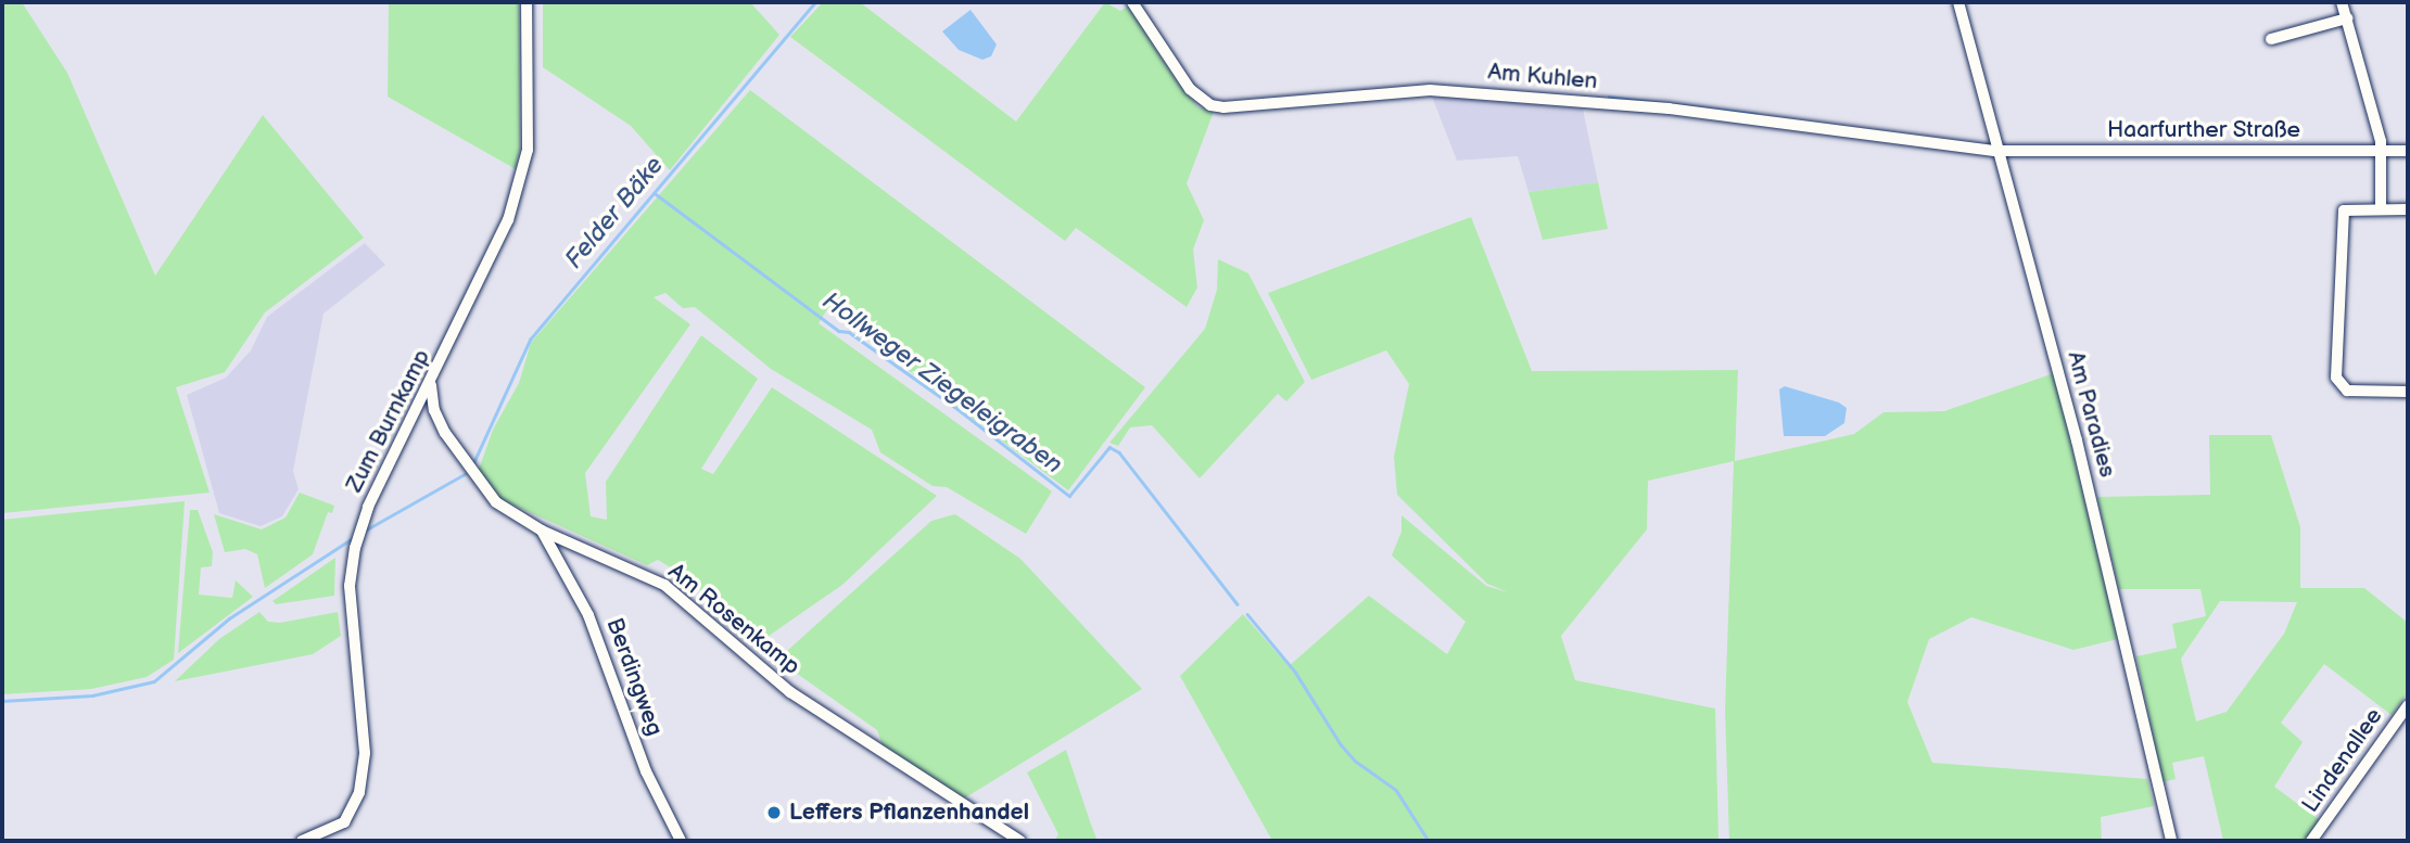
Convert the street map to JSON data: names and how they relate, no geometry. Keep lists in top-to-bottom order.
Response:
{
  "streets": {
    "street": [
      "Am Kuhlen",
      "Haarfurther Straße",
      "Am Paradies",
      "Zum Burnkamp",
      "Am Rosenkamp",
      "Berdingweg",
      "Lindenallee"
    ]
  },
  "crossings": [
    ["Am Kuhlen", "Haarfurther Straße"],
    ["Am Kuhlen", "Am Paradies"],
    ["Haarfurther Straße", "Am Paradies"],
    ["Zum Burnkamp", "Am Rosenkamp"],
    ["Am Rosenkamp", "Berdingweg"]
  ],
  "water": ["Felder Bäke", "Hollweger Ziegeleigraben"],
  "places": ["Leffers Pflanzenhandel"]
}
